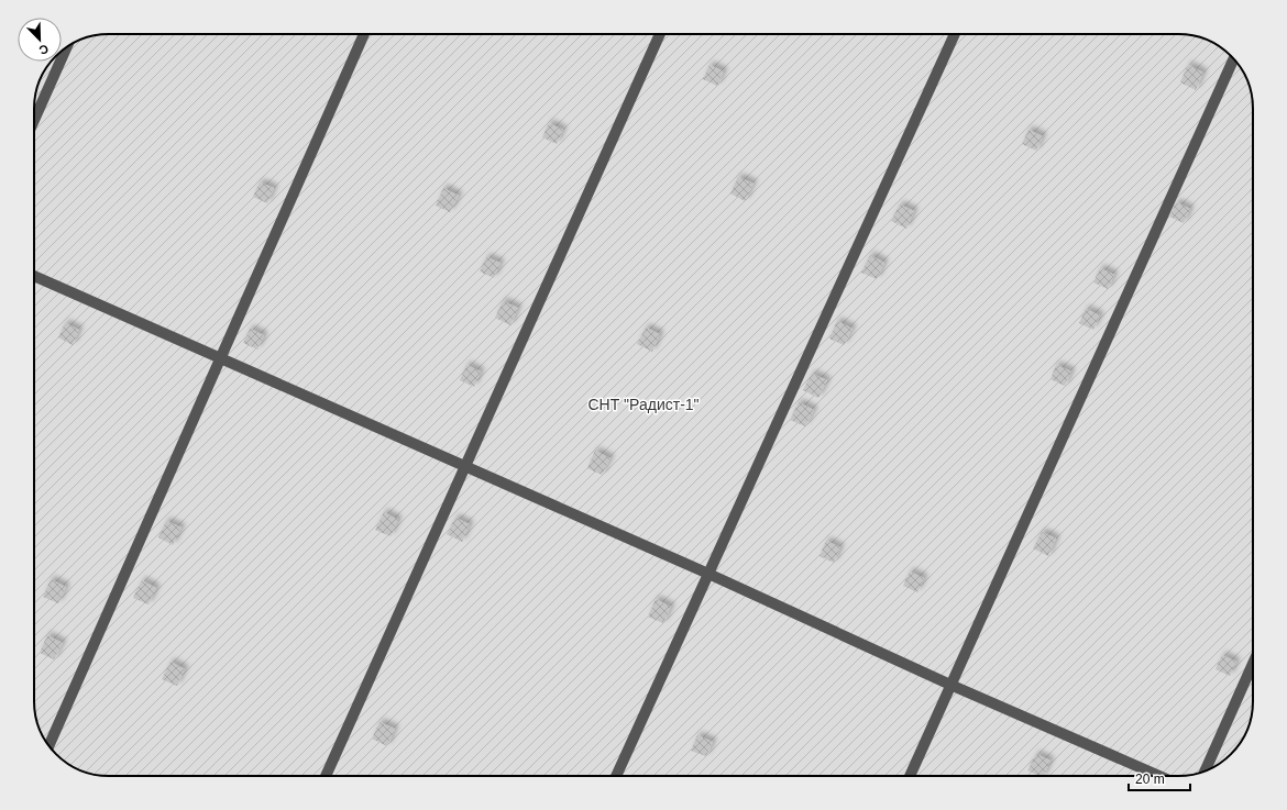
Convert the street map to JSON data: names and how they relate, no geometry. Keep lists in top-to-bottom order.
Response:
{
  "parks": ["СНТ \"Радист-1\""],
  "scale_bar": "20 m",
  "north": "bottom right"
}
